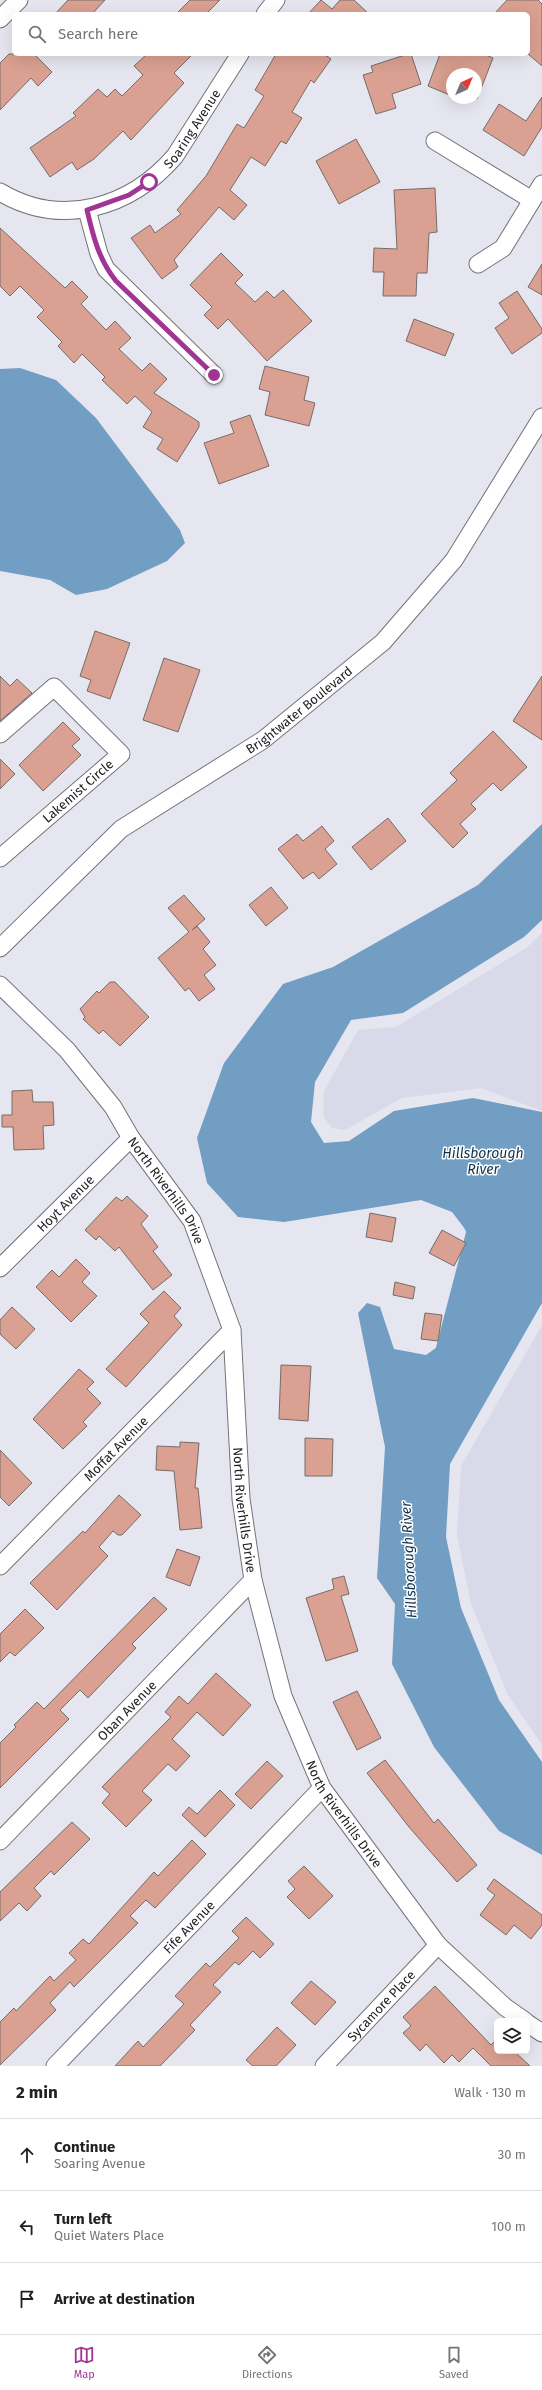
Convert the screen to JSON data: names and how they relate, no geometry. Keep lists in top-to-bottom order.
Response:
{
  "streets": {
    "street": [
      "Soaring Avenue",
      "Brightwater Boulevard",
      "Lakemist Circle",
      "North Riverhills Drive",
      "Hoyt Avenue",
      "Moffat Avenue",
      "Oban Avenue",
      "Fife Avenue",
      "Sycamore Place"
    ]
  },
  "crossings": [
    ["North Riverhills Drive", "Hoyt Avenue"],
    ["North Riverhills Drive", "Moffat Avenue"],
    ["North Riverhills Drive", "Oban Avenue"],
    ["North Riverhills Drive", "Fife Avenue"],
    ["North Riverhills Drive", "Sycamore Place"]
  ],
  "water": ["Hillsborough River"],
  "north": "top right",
  "page": {
    "search": "Search here",
    "heading": ["2 min", "Walk · 130 m"],
    "list": [
      ["Continue", "Soaring Avenue", "30 m"],
      ["Turn left", "Quiet Waters Place", "100 m"],
      "Arrive at destination"
    ],
    "nav": ["Map", "Directions", "Saved"]
  }
}
